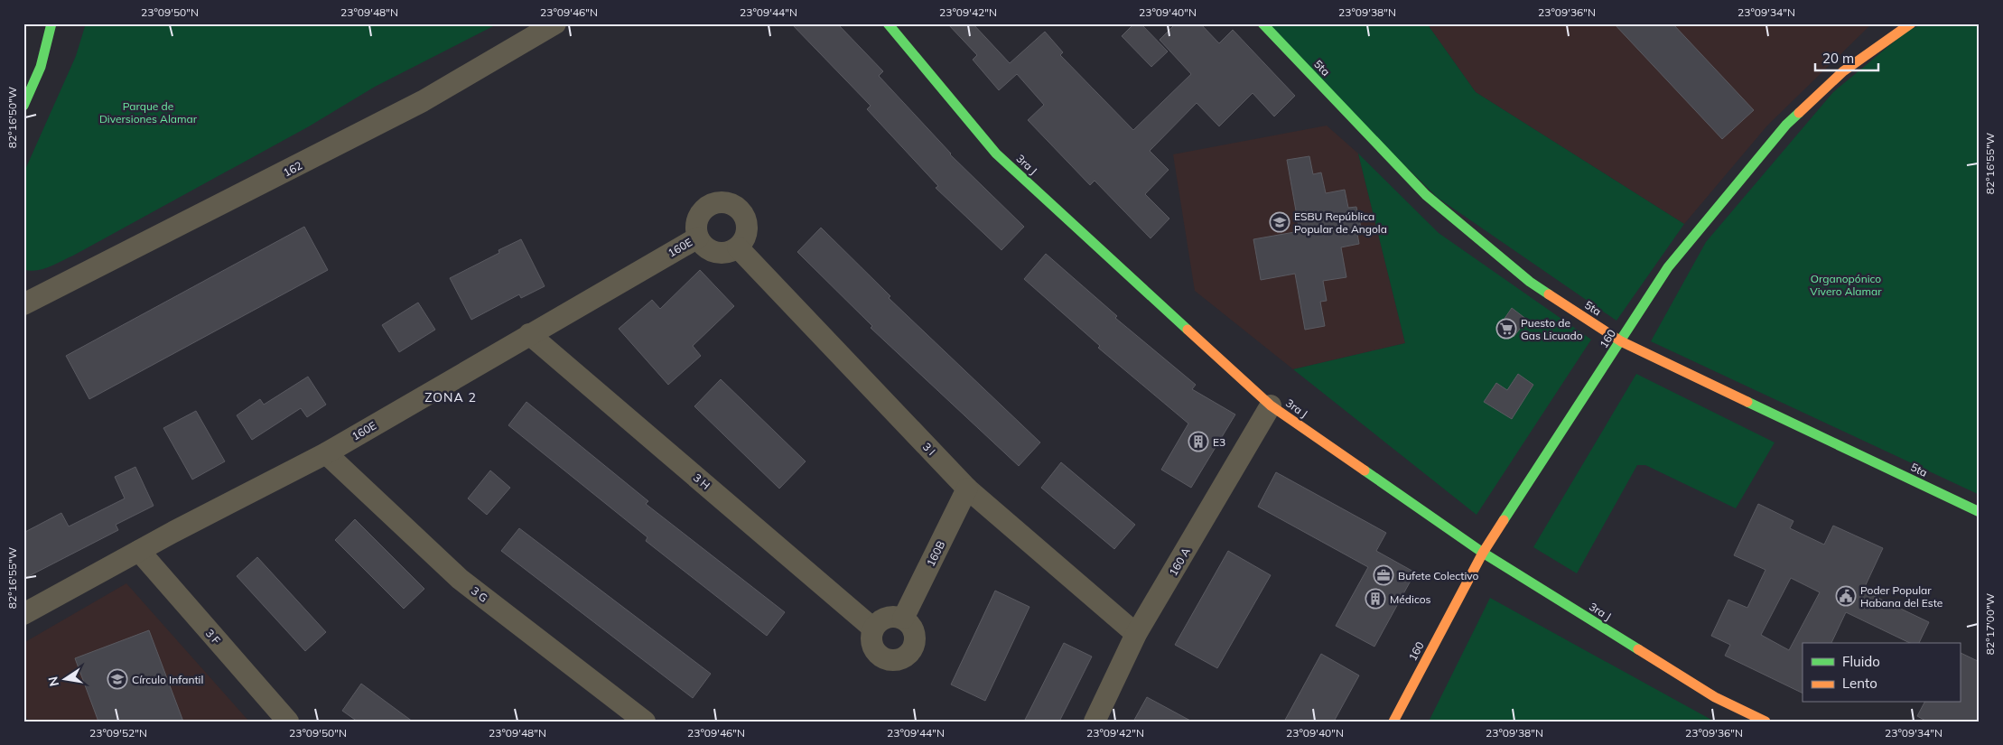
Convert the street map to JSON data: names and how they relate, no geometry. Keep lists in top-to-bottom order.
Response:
{
  "streets": {
    "street": [
      "5ta",
      "3ra J",
      "162",
      "160E",
      "160",
      "3 I",
      "3 H",
      "160B",
      "160 A",
      "3 G",
      "3 F"
    ]
  },
  "crossings": [
    ["5ta", "160"],
    ["3ra J", "160"],
    ["3ra J", "160 A"],
    ["160E", "3 I"],
    ["160E", "3 H"],
    ["160E", "3 G"],
    ["160E", "3 F"],
    ["3 I", "160B"],
    ["3 I", "160 A"],
    ["3 H", "160B"]
  ],
  "districts": ["ZONA 2"],
  "parks": ["Parque de Diversiones Alamar", "Organopónico Vivero Alamar"],
  "places": {
    "school or university": ["ESBU República Popular de Angola", "Círculo Infantil"],
    "supermarket": ["Puesto de Gas Licuado"],
    "building": ["E3", "Médicos"],
    "office": ["Bufete Colectivo"],
    "public building": ["Poder Popular Habana del Este"]
  },
  "legend": ["Fluido", "Lento"],
  "scale_bar": "20 m",
  "north": "left",
  "coordinates": [
    "23°09'50\"N",
    "23°09'48\"N",
    "23°09'46\"N",
    "23°09'44\"N",
    "23°09'42\"N",
    "23°09'40\"N",
    "23°09'38\"N",
    "23°09'36\"N",
    "23°09'34\"N",
    "82°16'50\"W",
    "82°16'55\"W",
    "82°17'00\"W",
    "23°09'52\"N"
  ]
}
